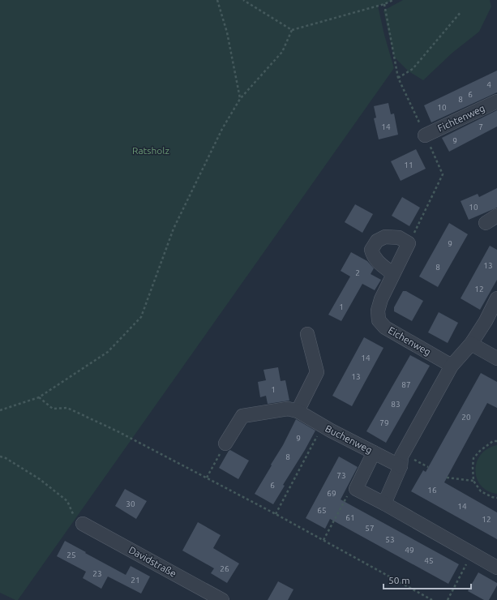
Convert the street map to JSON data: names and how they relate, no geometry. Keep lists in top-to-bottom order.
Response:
{
  "streets": {
    "street": [
      "Fichtenweg",
      "Eichenweg",
      "Buchenweg",
      "Davidstraße"
    ]
  },
  "parks": ["Ratsholz"],
  "house_numbers": [
    "4",
    "6",
    "8",
    "10",
    "14",
    "7",
    "9",
    "11",
    "10",
    "9",
    "13",
    "8",
    "2",
    "12",
    "1",
    "14",
    "13",
    "87",
    "1",
    "83",
    "20",
    "79",
    "9",
    "8",
    "73",
    "6",
    "16",
    "69",
    "30",
    "14",
    "65",
    "61",
    "12",
    "57",
    "53",
    "49",
    "25",
    "45",
    "26",
    "23",
    "21"
  ],
  "scale_bar": "50 m"
}
